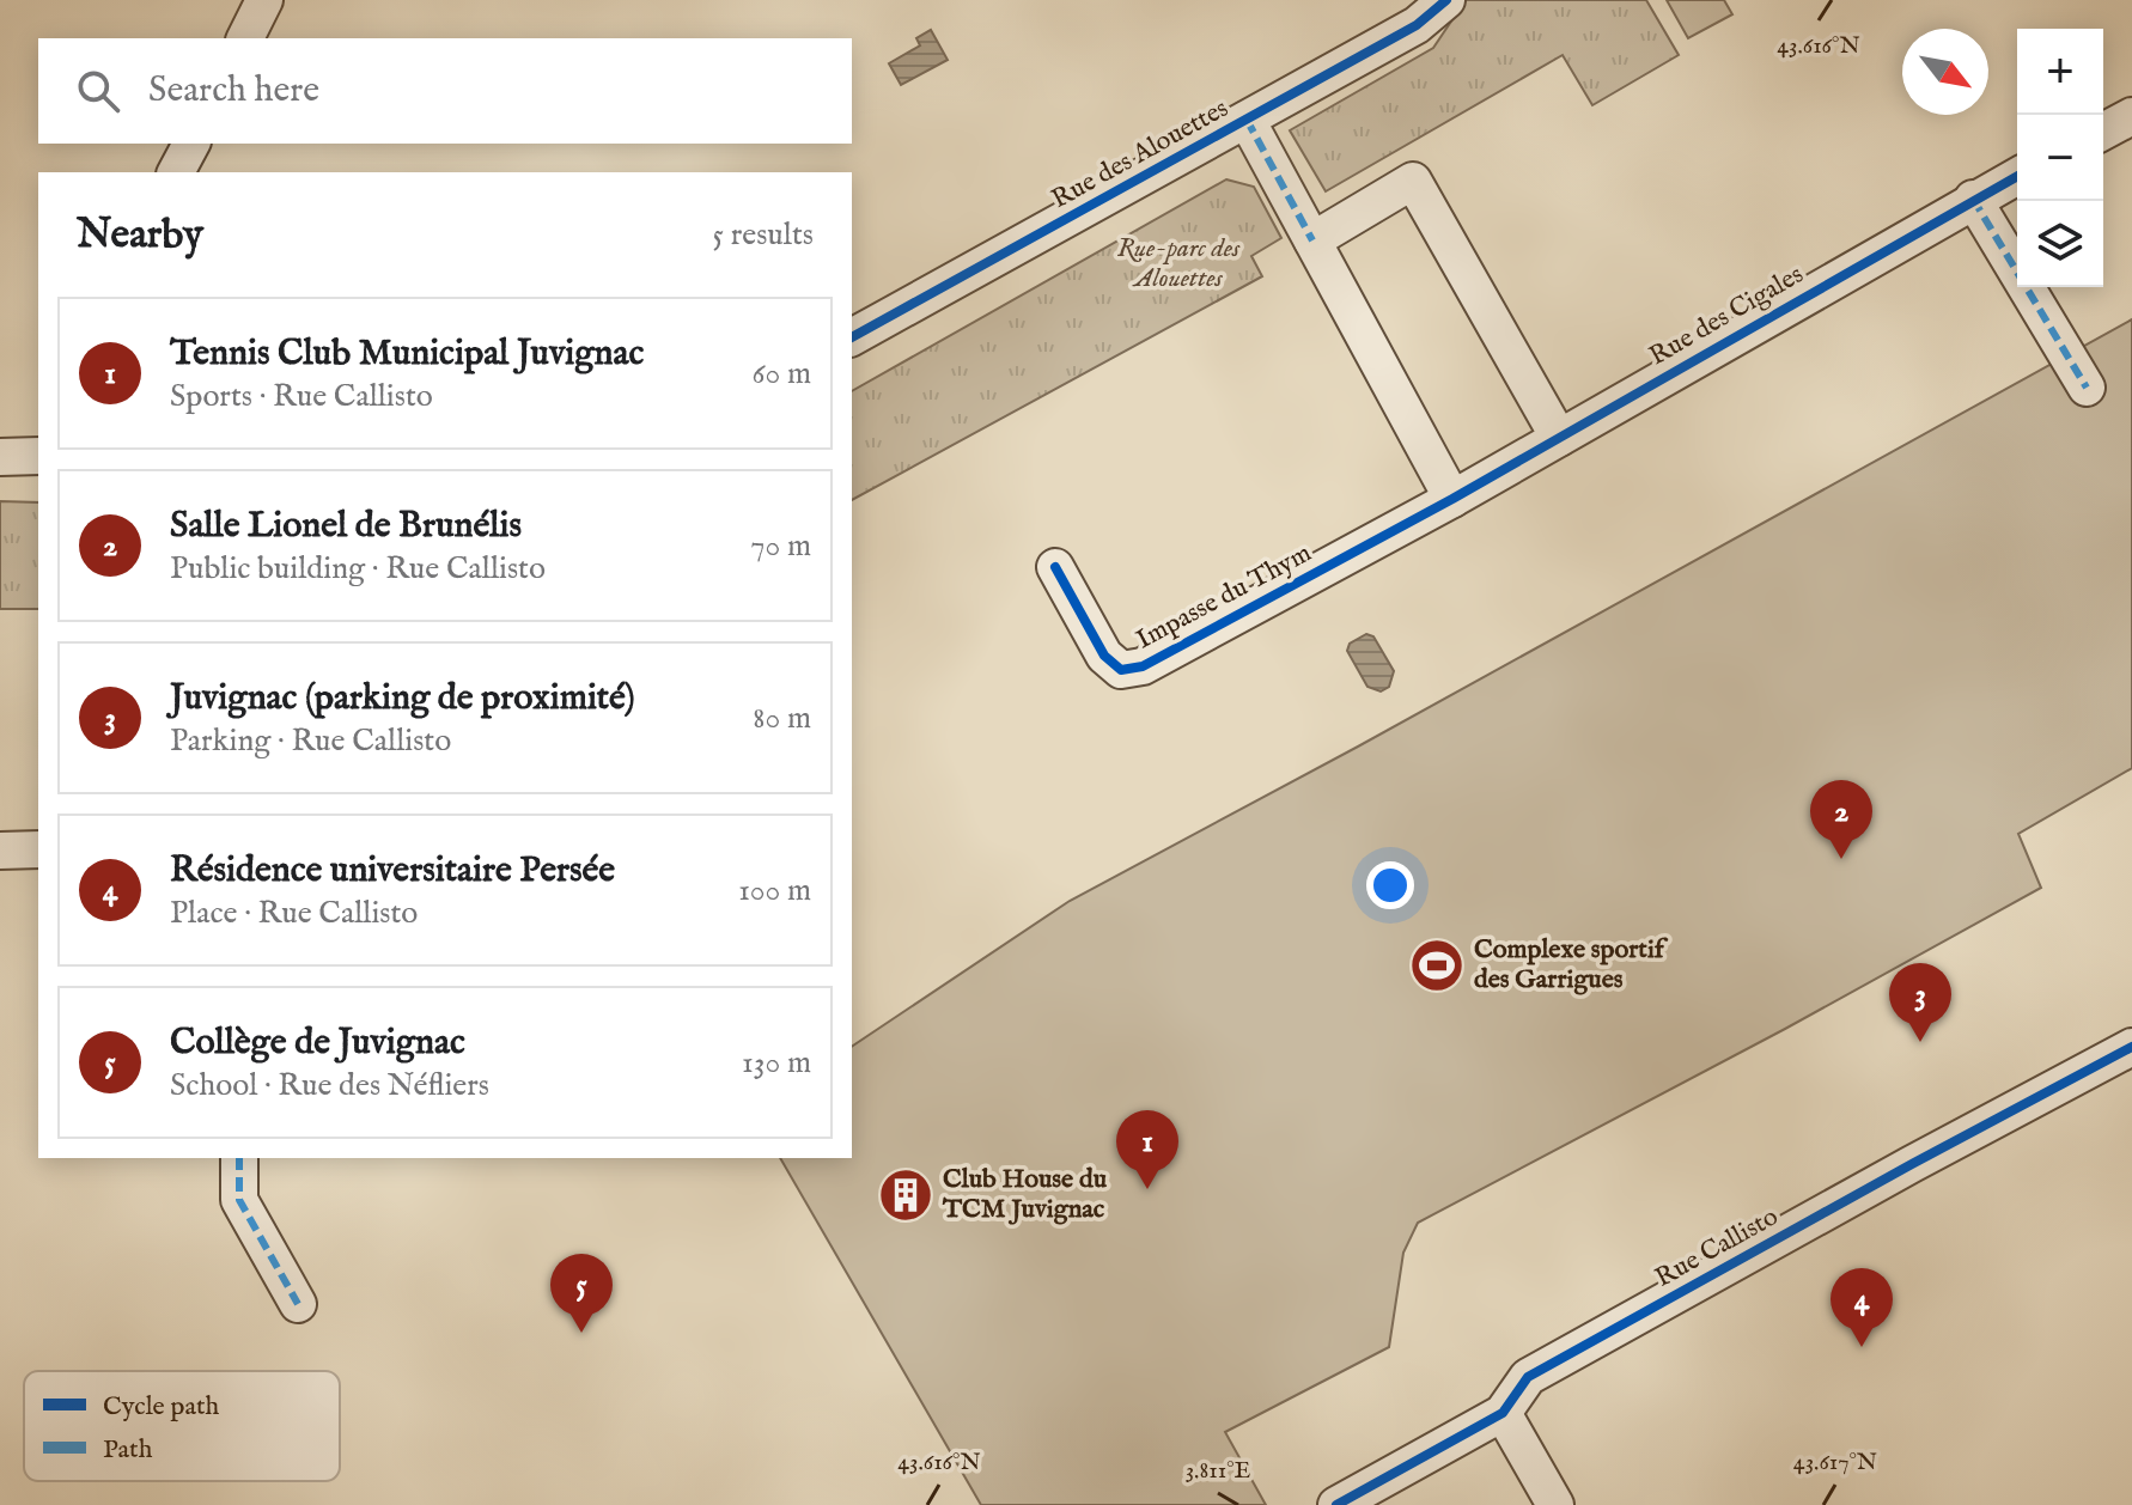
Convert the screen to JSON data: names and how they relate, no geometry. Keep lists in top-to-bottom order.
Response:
{
  "streets": {
    "street": [
      "Rue des Alouettes",
      "Rue des Cigales",
      "Impasse du Thym",
      "Rue Callisto"
    ]
  },
  "crossings": [
    ["Rue des Cigales", "Impasse du Thym"]
  ],
  "parks": ["Rue-parc des Alouettes"],
  "places": {
    "sports": ["Complexe sportif des Garrigues"],
    "building": ["Club House du TCM Juvignac"]
  },
  "legend": ["Cycle path", "Path"],
  "north": "bottom right",
  "page": {
    "map_buttons": ["+", "−"],
    "search": "Search here",
    "heading": ["Nearby", "5 results"],
    "list": [
      {
        "mark": "1",
        "name": "Tennis Club Municipal Juvignac",
        "note": "Sports · Rue Callisto",
        "value": "60 m"
      },
      {
        "mark": "2",
        "name": "Salle Lionel de Brunélis",
        "note": "Public building · Rue Callisto",
        "value": "70 m"
      },
      {
        "mark": "3",
        "name": "Juvignac (parking de proximité)",
        "note": "Parking · Rue Callisto",
        "value": "80 m"
      },
      {
        "mark": "4",
        "name": "Résidence universitaire Persée",
        "note": "Place · Rue Callisto",
        "value": "100 m"
      },
      {
        "mark": "5",
        "name": "Collège de Juvignac",
        "note": "School · Rue des Néfliers",
        "value": "130 m"
      }
    ],
    "pins": [
      "2",
      "3",
      "1",
      "5",
      "4"
    ]
  },
  "coordinates": ["43.616°N", "43.617°N", "3.811°E"]
}
